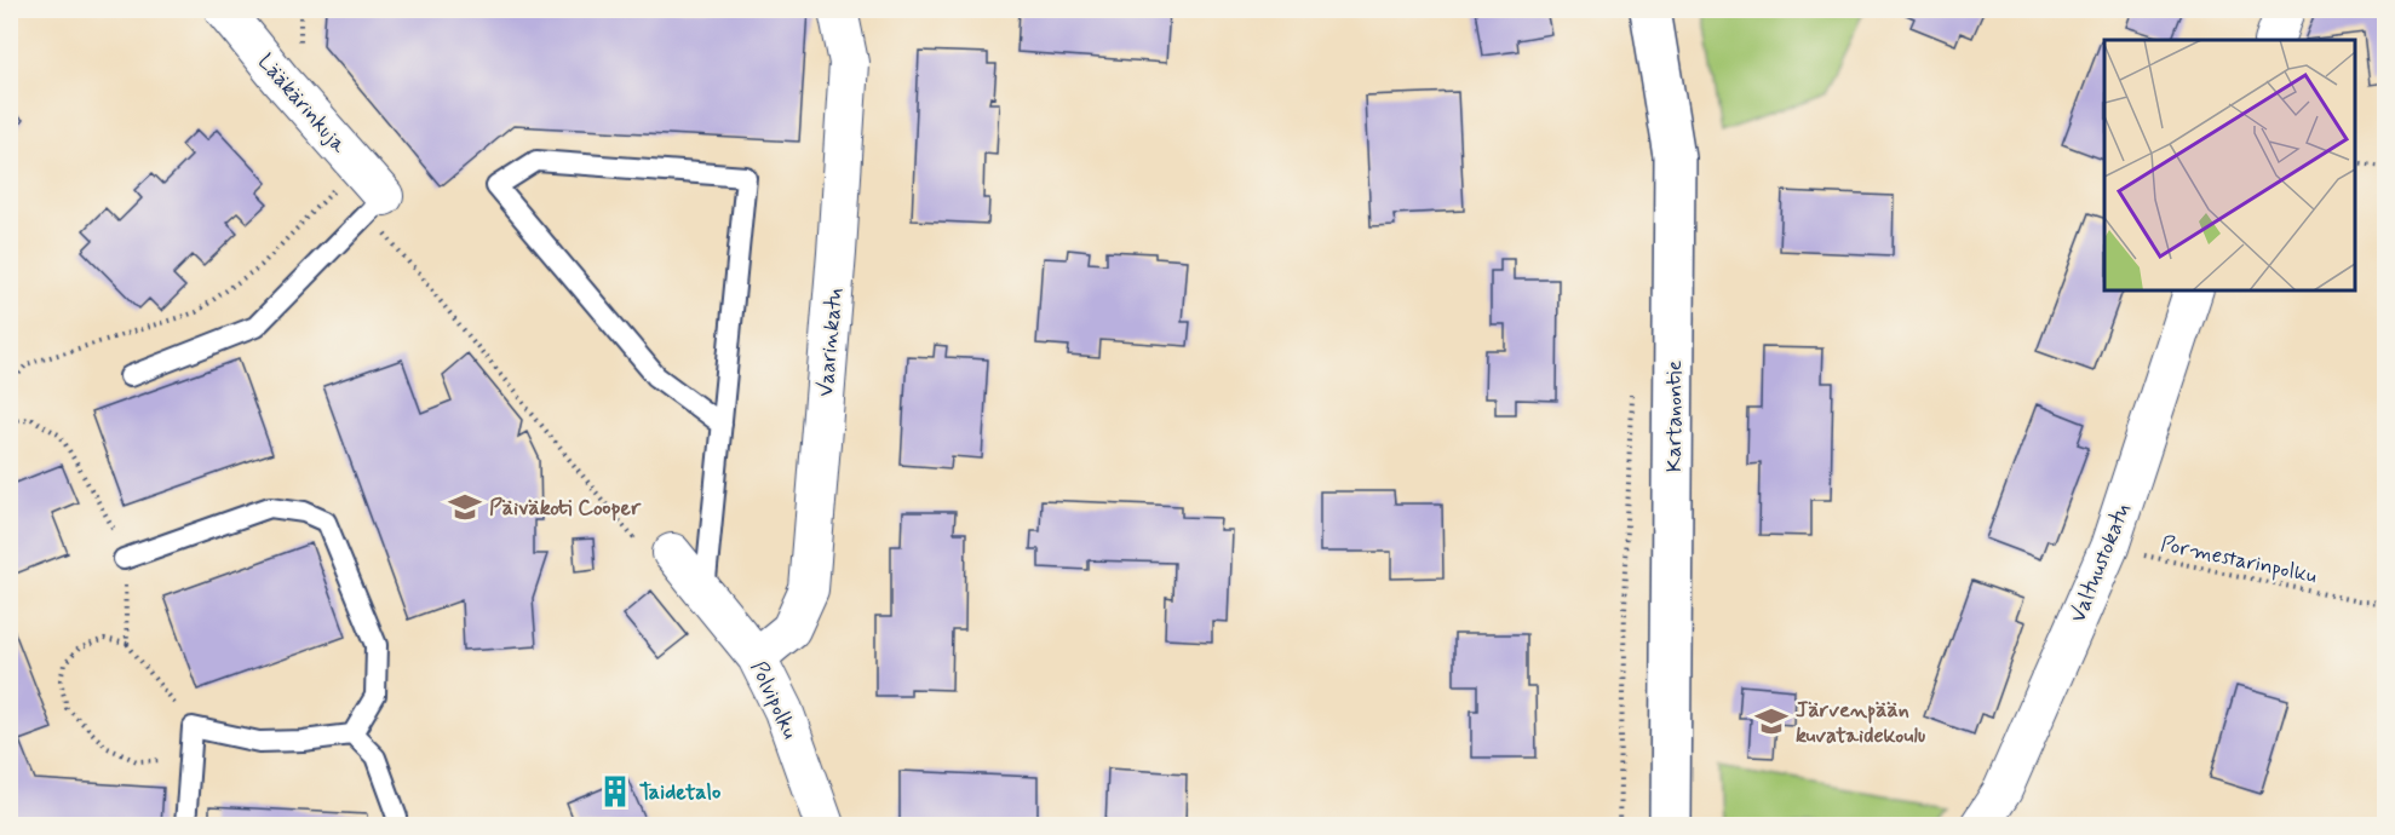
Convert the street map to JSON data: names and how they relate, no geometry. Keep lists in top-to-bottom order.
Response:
{
  "streets": {
    "street": [
      "Lääkärinkuja",
      "Vaarinkatu",
      "Kartanontie",
      "Valtuustokatu",
      "Polvipolku"
    ],
    "path": ["Pormestarinpolku"]
  },
  "crossings": [
    ["Vaarinkatu", "Polvipolku"],
    ["Pormestarinpolku", "Valtuustokatu"]
  ],
  "places": {
    "school or university": ["Päiväkoti Cooper", "Järvenpään kuvataidekoulu"],
    "building": ["Taidetalo"]
  }
}
